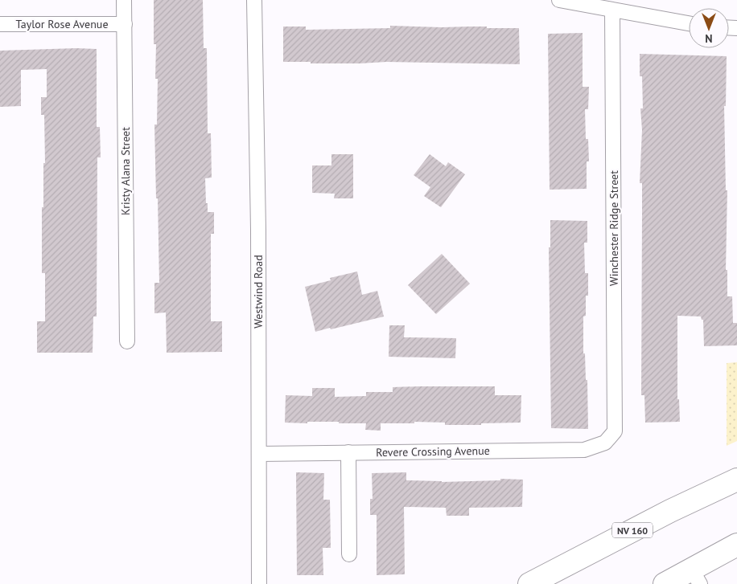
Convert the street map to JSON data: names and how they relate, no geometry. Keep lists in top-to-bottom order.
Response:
{
  "streets": {
    "highway": ["NV 160"],
    "street": [
      "Taylor Rose Avenue",
      "Kristy Alana Street",
      "Winchester Ridge Street",
      "Westwind Road",
      "Revere Crossing Avenue"
    ]
  },
  "crossings": [
    ["Taylor Rose Avenue", "Kristy Alana Street"],
    ["Winchester Ridge Street", "Revere Crossing Avenue"],
    ["Westwind Road", "Revere Crossing Avenue"]
  ],
  "north": "bottom"
}
